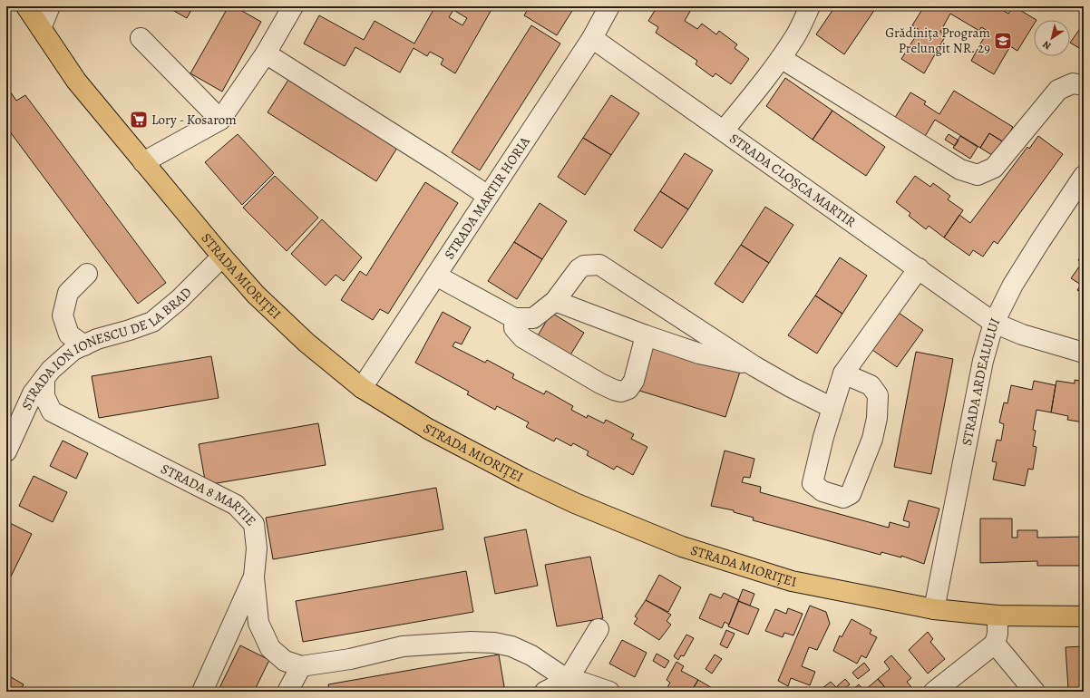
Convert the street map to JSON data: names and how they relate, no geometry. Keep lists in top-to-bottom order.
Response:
{
  "streets": {
    "main road": ["STRADA MIORIȚEI"],
    "street": [
      "STRADA CLOȘCA MARTIR",
      "STRADA MARTIR HORIA",
      "STRADA ION IONESCU DE LA BRAD",
      "STRADA ARDEALULUI",
      "STRADA 8 MARTIE"
    ]
  },
  "crossings": [
    ["STRADA CLOȘCA MARTIR", "STRADA MARTIR HORIA"],
    ["STRADA CLOȘCA MARTIR", "STRADA ARDEALULUI"],
    ["STRADA MARTIR HORIA", "STRADA MIORIȚEI"],
    ["STRADA MIORIȚEI", "STRADA ION IONESCU DE LA BRAD"],
    ["STRADA MIORIȚEI", "STRADA ARDEALULUI"],
    ["STRADA ION IONESCU DE LA BRAD", "STRADA 8 MARTIE"]
  ],
  "places": {
    "school or university": ["Grădiniţa Program Prelungit NR. 29"],
    "supermarket": ["Lory - Kosarom"]
  },
  "north": "bottom left"
}
